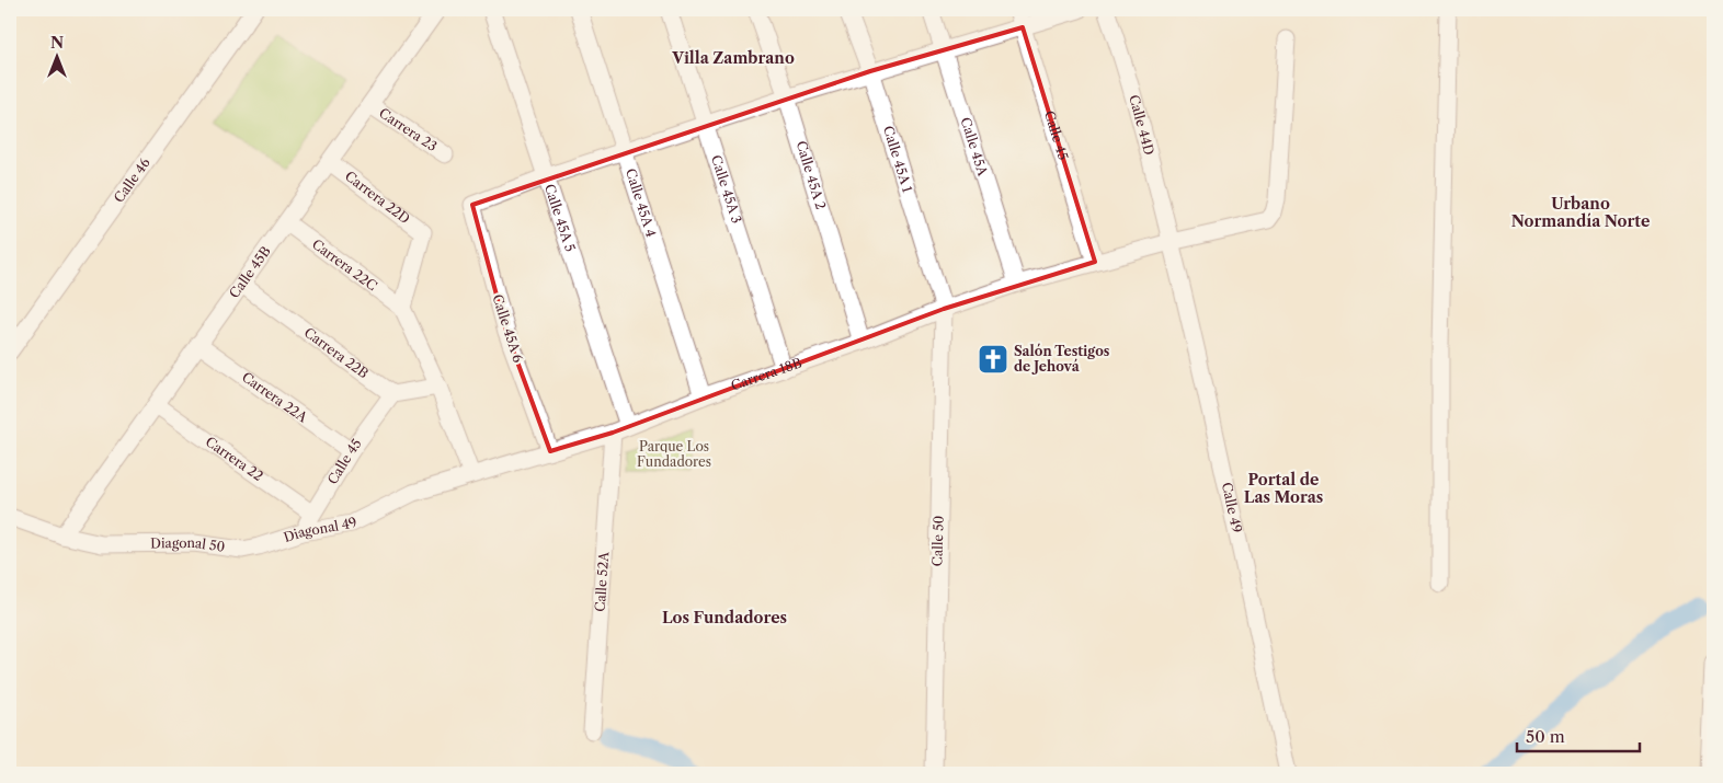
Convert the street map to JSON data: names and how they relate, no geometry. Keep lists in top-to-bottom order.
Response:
{
  "streets": {
    "street": [
      "Calle 44D",
      "Carrera 23",
      "Calle 45",
      "Calle 45A",
      "Calle 45A 1",
      "Calle 45A 2",
      "Calle 46",
      "Calle 45A 3",
      "Carrera 22D",
      "Calle 45A 4",
      "Calle 45A 5",
      "Carrera 22C",
      "Calle 45B",
      "Calle 45A 6",
      "Carrera 22B",
      "Carrera 18B",
      "Carrera 22A",
      "Carrera 22",
      "Calle 49",
      "Diagonal 49",
      "Calle 50",
      "Diagonal 50",
      "Calle 52A"
    ]
  },
  "crossings": [
    ["Calle 44D", "Carrera 18B"],
    ["Calle 44D", "Calle 49"],
    ["Carrera 23", "Calle 45B"],
    ["Calle 45", "Carrera 22B"],
    ["Calle 45", "Carrera 18B"],
    ["Calle 45", "Carrera 22A"],
    ["Calle 45", "Carrera 22"],
    ["Calle 45", "Diagonal 49"],
    ["Calle 45A", "Carrera 18B"],
    ["Calle 45A 1", "Carrera 18B"],
    ["Calle 45A 1", "Calle 50"],
    ["Calle 45A 2", "Carrera 18B"],
    ["Calle 45A 3", "Carrera 18B"],
    ["Carrera 22D", "Carrera 22C"],
    ["Carrera 22D", "Calle 45B"],
    ["Calle 45A 4", "Carrera 18B"],
    ["Calle 45A 5", "Calle 45A 6"],
    ["Calle 45A 5", "Carrera 18B"],
    ["Carrera 22C", "Calle 45B"],
    ["Calle 45B", "Carrera 22B"],
    ["Calle 45B", "Carrera 22A"],
    ["Calle 45B", "Carrera 22"],
    ["Calle 45B", "Diagonal 50"],
    ["Calle 45A 6", "Carrera 18B"],
    ["Carrera 18B", "Calle 49"],
    ["Carrera 18B", "Diagonal 49"],
    ["Carrera 18B", "Calle 50"],
    ["Carrera 18B", "Calle 52A"],
    ["Diagonal 49", "Diagonal 50"]
  ],
  "districts": [
    "Villa Zambrano",
    "Urbano Normandía Norte",
    "Portal de Las Moras",
    "Los Fundadores"
  ],
  "parks": ["Parque Los Fundadores"],
  "places": {
    "church": ["Salón Testigos de Jehová"]
  },
  "scale_bar": "50 m",
  "north": "top"
}
